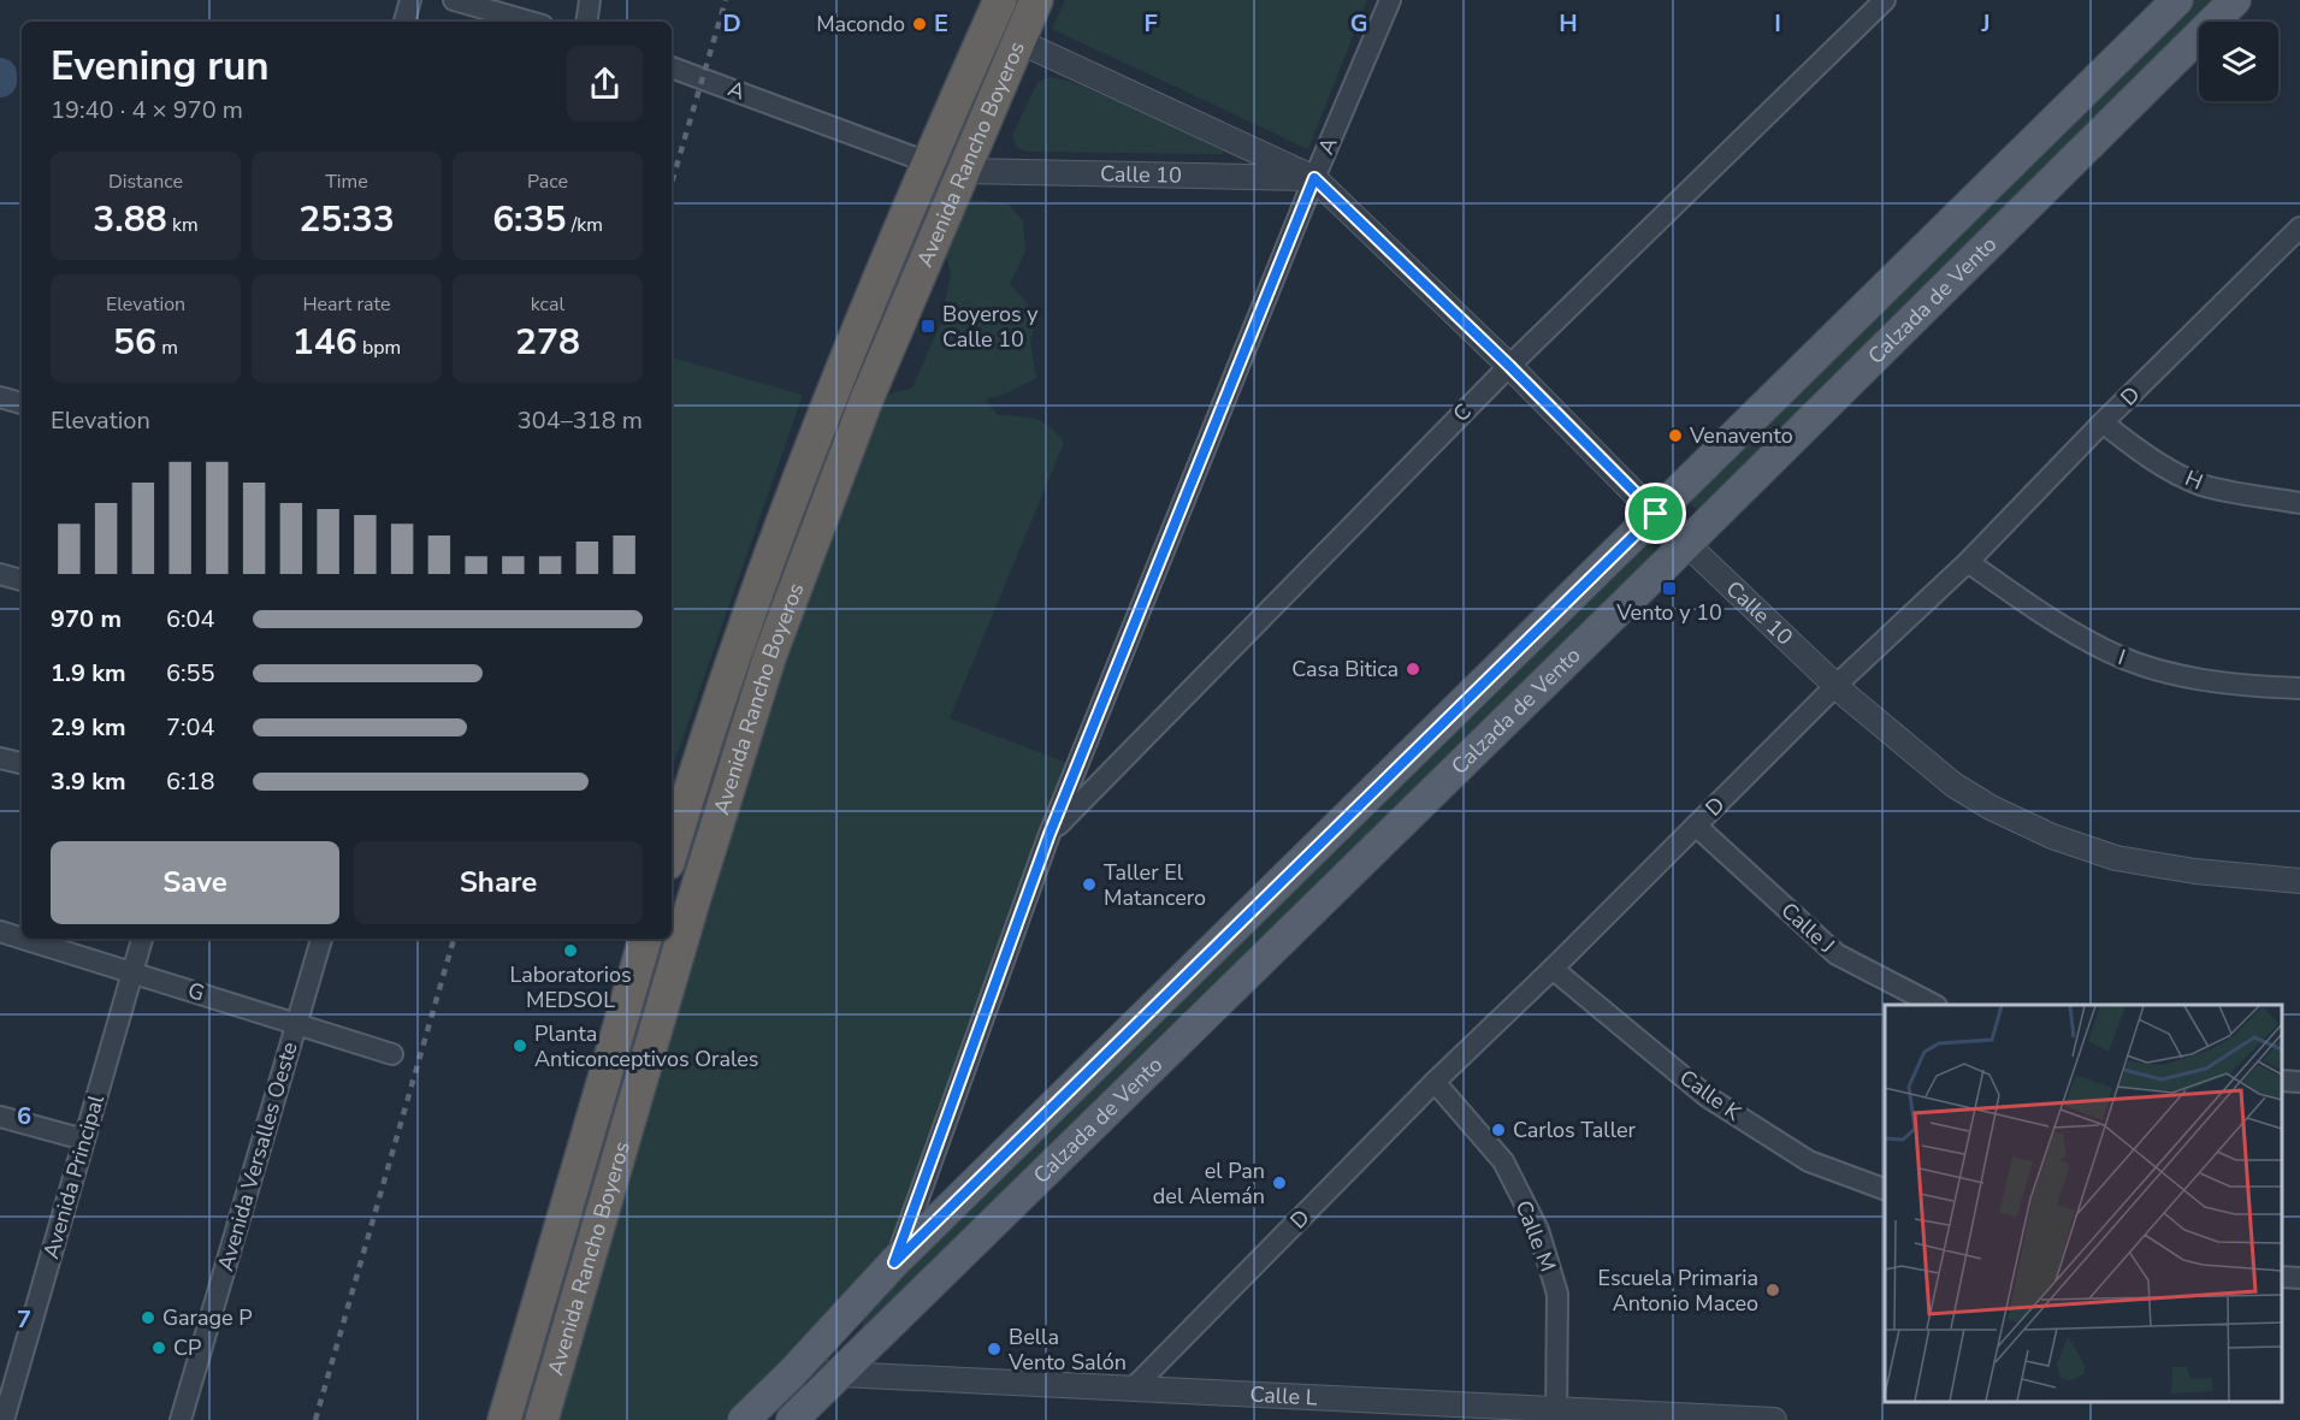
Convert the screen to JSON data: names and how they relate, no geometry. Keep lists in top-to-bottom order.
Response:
{
  "streets": {
    "highway": ["Avenida Rancho Boyeros"],
    "main road": ["Calzada de Vento"],
    "street": [
      "A",
      "Calle 10",
      "D",
      "C",
      "H",
      "I",
      "Calle J",
      "G",
      "Calle K",
      "Avenida Versalles Oeste",
      "Avenida Principal",
      "Calle M",
      "Calle L"
    ]
  },
  "crossings": [
    ["A", "Avenida Rancho Boyeros"],
    ["A", "Calle 10"],
    ["A", "Calzada de Vento"],
    ["A", "C"],
    ["Avenida Rancho Boyeros", "Calle 10"],
    ["Calle 10", "Calzada de Vento"],
    ["Calle 10", "D"],
    ["Calle 10", "C"],
    ["Calzada de Vento", "Calle L"],
    ["D", "H"],
    ["D", "I"],
    ["D", "Calle J"],
    ["D", "Calle K"],
    ["D", "Calle M"],
    ["D", "Calle L"],
    ["G", "Avenida Versalles Oeste"],
    ["G", "Avenida Principal"],
    ["Calle M", "Calle L"]
  ],
  "places": {
    "other": [
      "Macondo",
      "Venavento",
      "Casa Bitica",
      "Taller El Matancero",
      "Laboratorios MEDSOL",
      "Planta Anticonceptivos Orales",
      "Carlos Taller",
      "el Pan del Alemán",
      "Escuela Primaria Antonio Maceo",
      "Garage P",
      "CP",
      "Bella Vento Salón"
    ],
    "transit": ["Boyeros y Calle 10", "Vento y 10"]
  },
  "page": {
    "heading": ["Evening run", "19:40 · 4 × 970 m"],
    "stats": [
      ["Distance", "3.88 km"],
      ["Time", "25:33"],
      ["Pace", "6:35 /km"],
      ["Elevation", "56 m"],
      ["Heart rate", "146 bpm"],
      ["kcal", "278"]
    ],
    "chart": ["Elevation", "304–318 m"],
    "list": [
      {
        "name": "970 m",
        "note": "6:04"
      },
      {
        "name": "1.9 km",
        "note": "6:55"
      },
      {
        "name": "2.9 km",
        "note": "7:04"
      },
      {
        "name": "3.9 km",
        "note": "6:18"
      }
    ],
    "buttons": ["Save", "Share"]
  },
  "grid": {
    "columns": [
      "D",
      "E",
      "F",
      "G",
      "H",
      "I",
      "J"
    ],
    "rows": ["6", "7"]
  }
}
